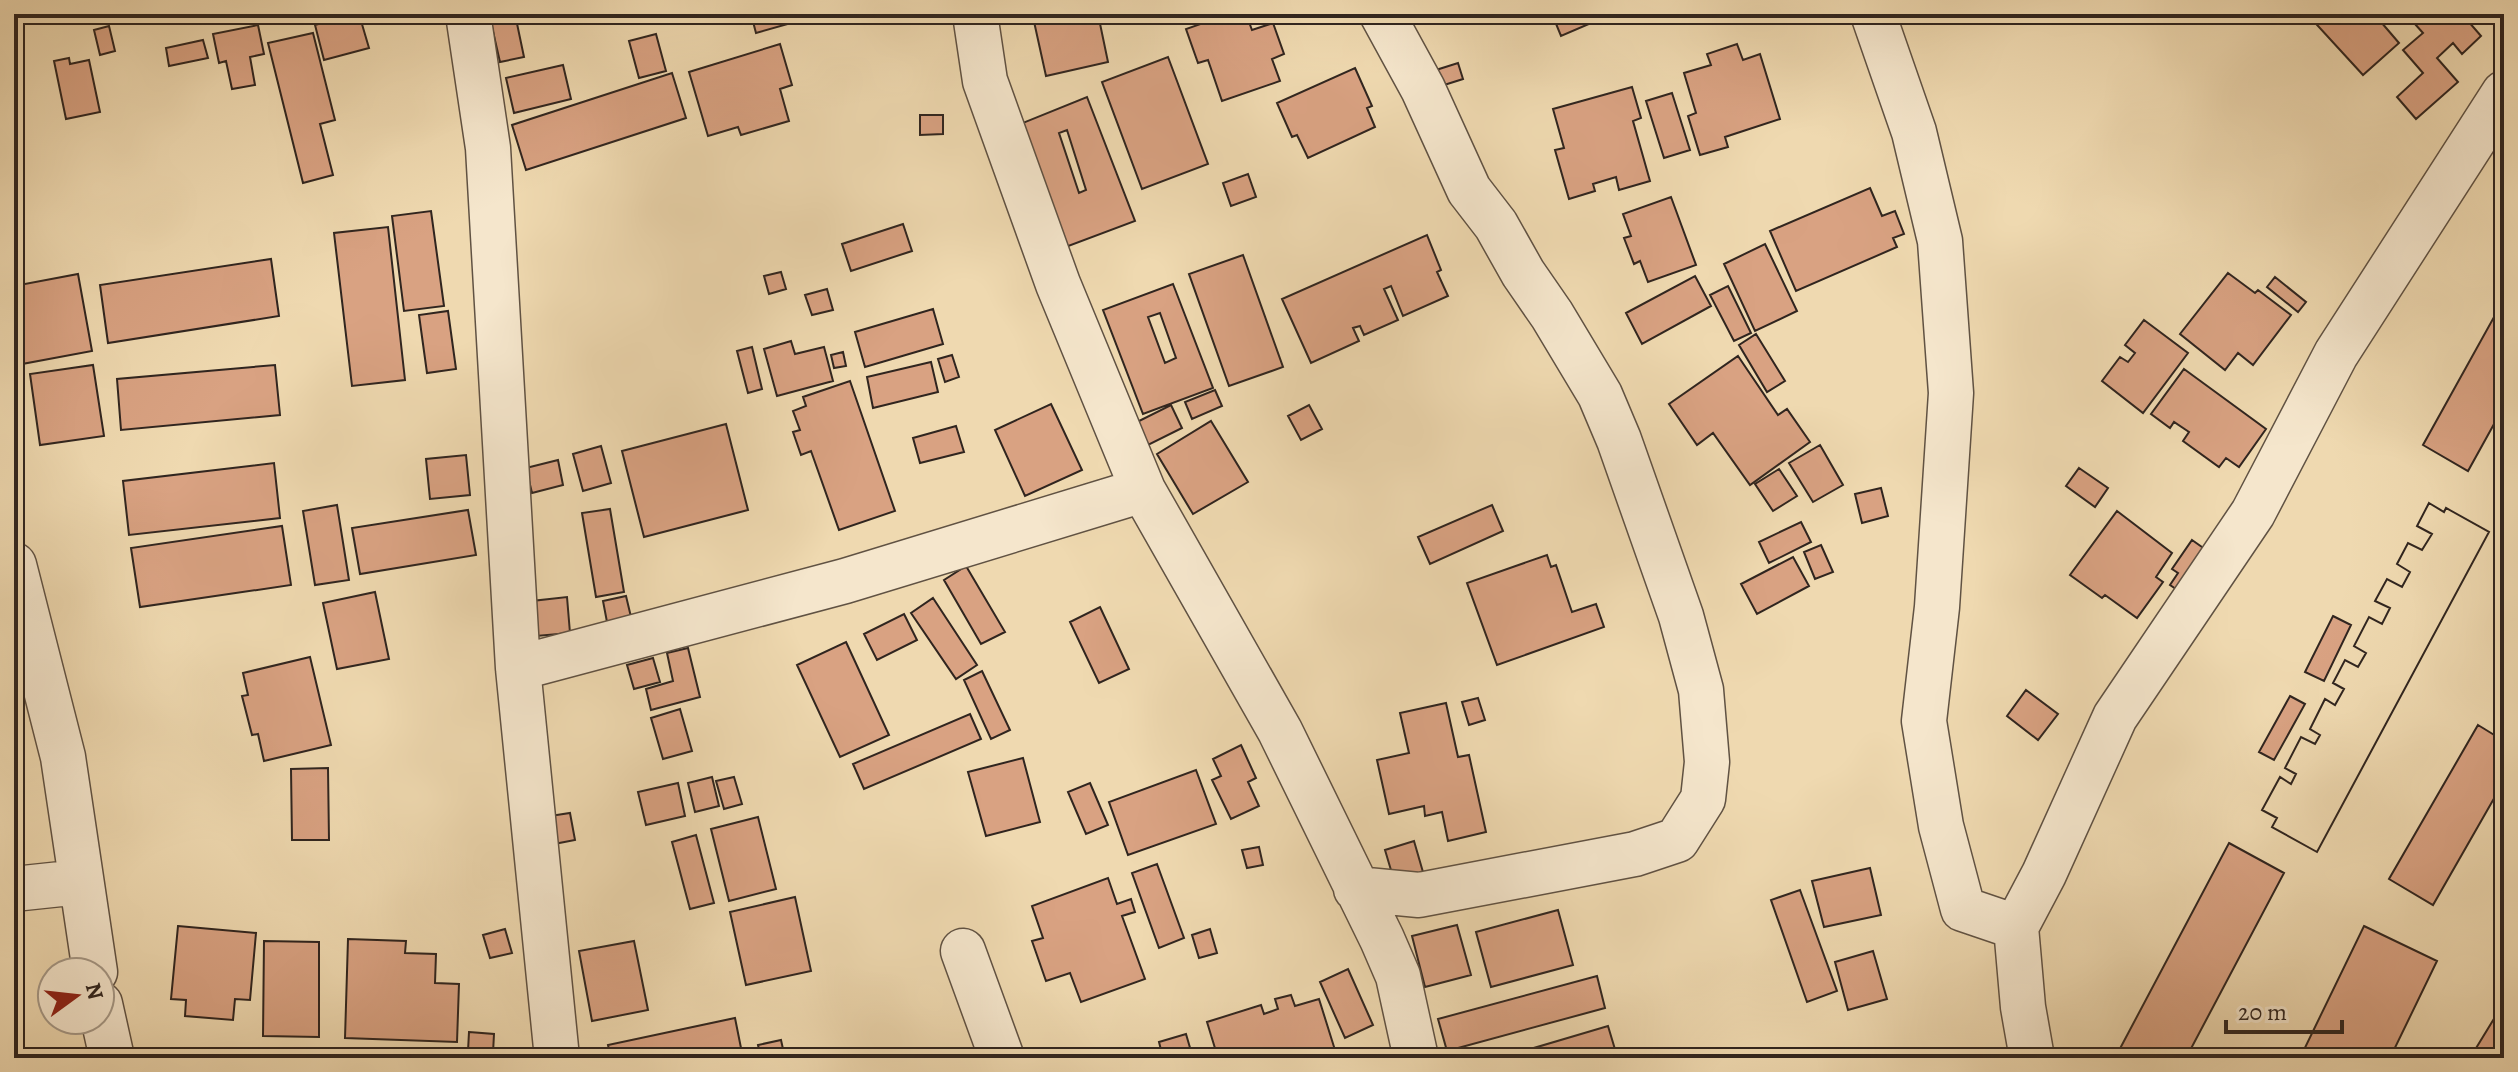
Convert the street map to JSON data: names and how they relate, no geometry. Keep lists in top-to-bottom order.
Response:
{
  "scale_bar": "20 m",
  "north": "right"
}
